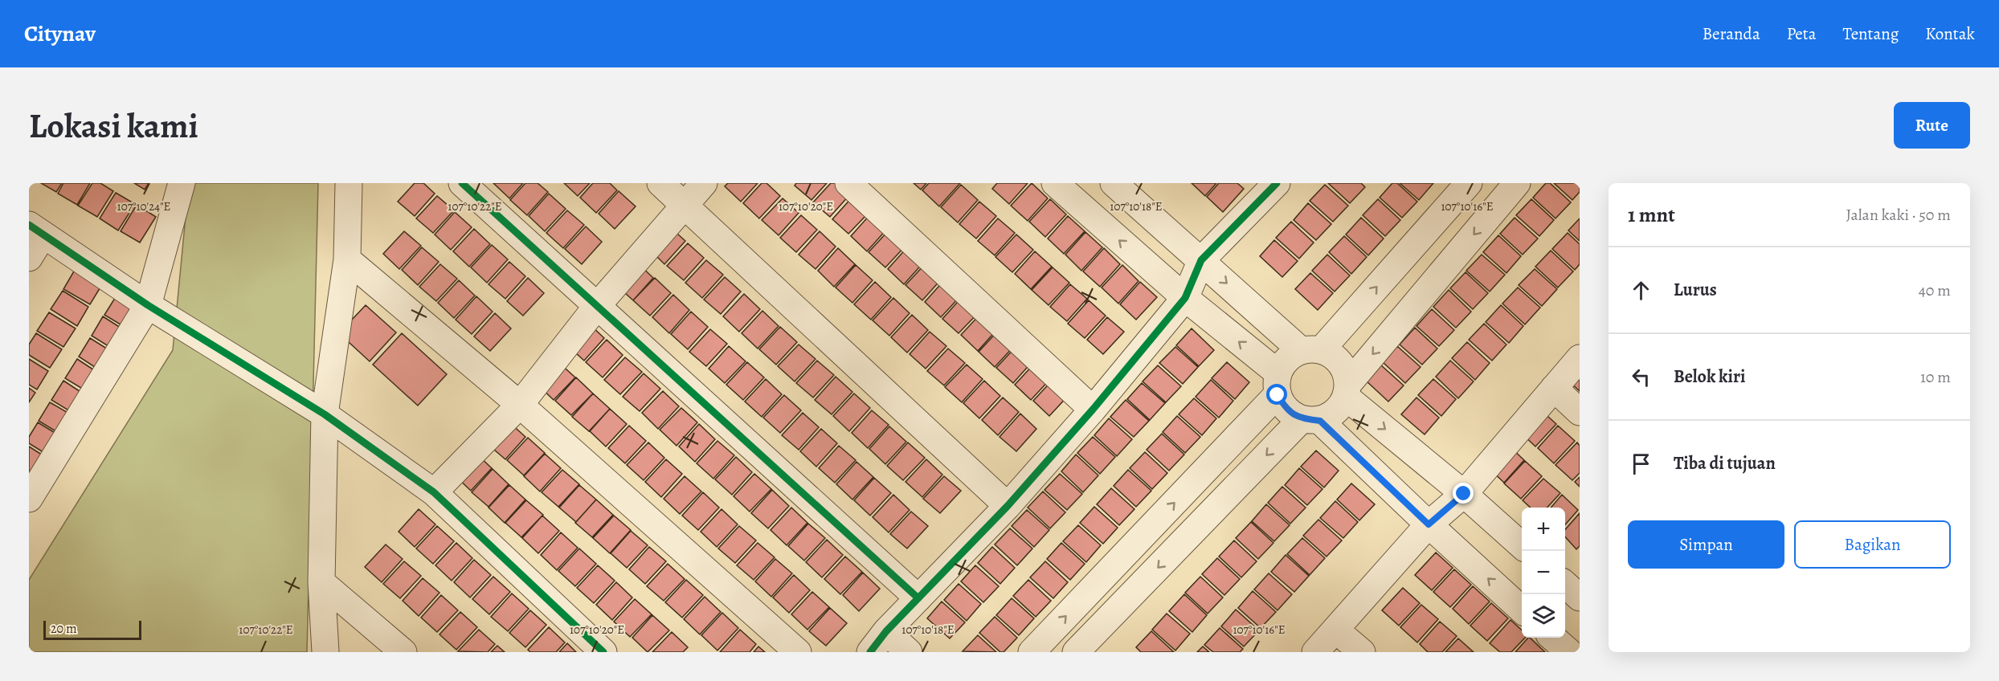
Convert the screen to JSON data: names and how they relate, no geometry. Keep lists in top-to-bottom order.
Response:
{
  "scale_bar": "20 m",
  "page": {
    "header": "Citynav",
    "nav": [
      "Beranda",
      "Peta",
      "Tentang",
      "Kontak"
    ],
    "buttons": [
      "Rute",
      ["Simpan", "Bagikan"]
    ],
    "title": "Lokasi kami",
    "heading": ["1 mnt", "Jalan kaki · 50 m"],
    "list": [
      ["Lurus", "40 m"],
      ["Belok kiri", "10 m"],
      "Tiba di tujuan"
    ],
    "map_buttons": ["+", "−"],
    "scale": "20 m"
  },
  "coordinates": [
    "107°10'24\"E",
    "107°10'22\"E",
    "107°10'20\"E",
    "107°10'18\"E",
    "107°10'16\"E"
  ]
}
